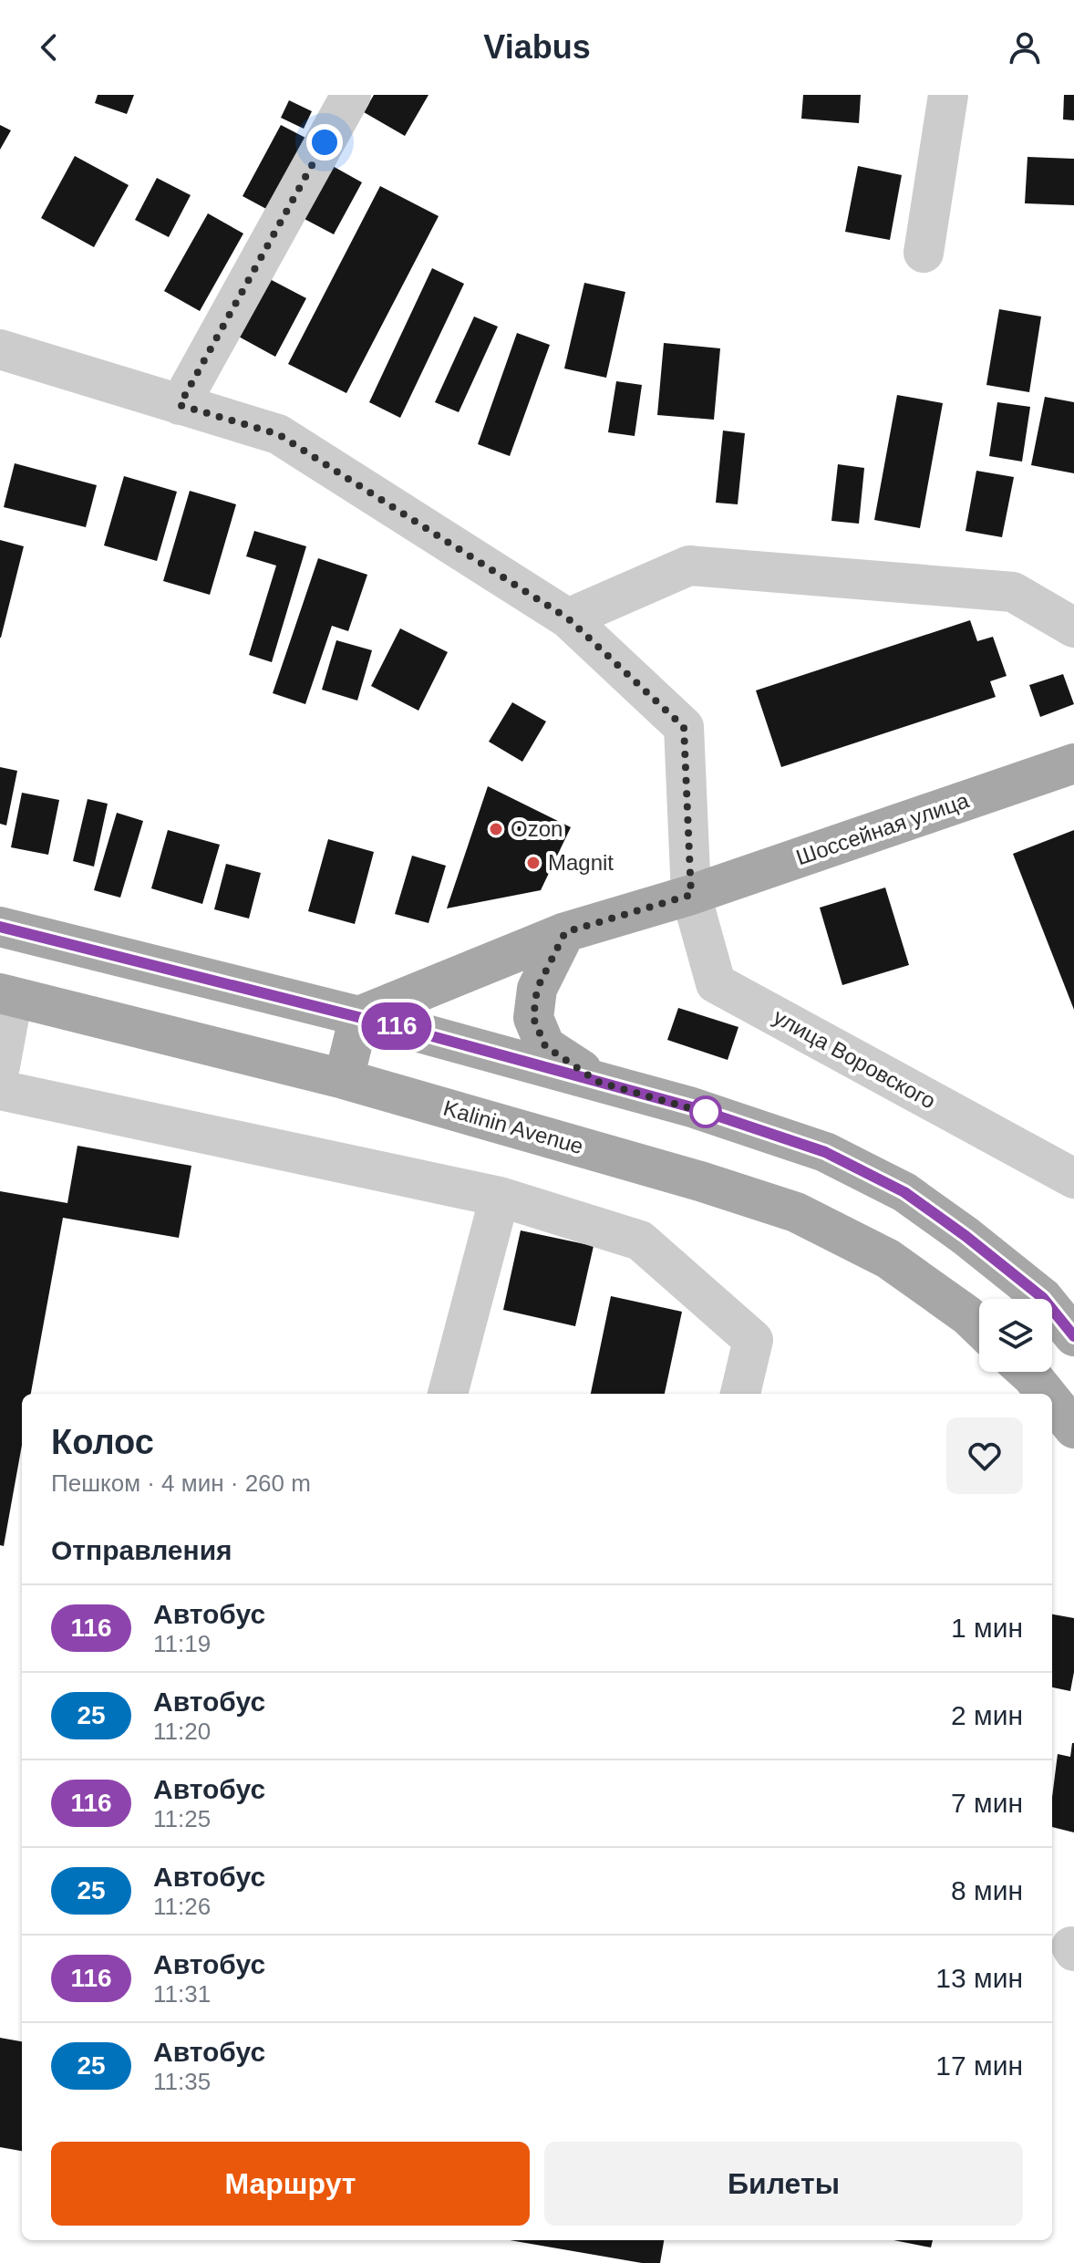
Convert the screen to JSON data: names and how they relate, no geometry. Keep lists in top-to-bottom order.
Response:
{
  "streets": {
    "main road": ["Шоссейная улица", "Kalinin Avenue"],
    "street": ["улица Воровского"]
  },
  "crossings": [
    ["Шоссейная улица", "улица Воровского"]
  ],
  "places": ["Ozon", "Magnit"],
  "lines": ["bus line 116"],
  "page": {
    "header": "Viabus",
    "on_map": "116",
    "heading": [
      ["Колос", "Пешком · 4 мин · 260 m"],
      "Отправления"
    ],
    "list": [
      {
        "mark": "116",
        "name": "Автобус",
        "note": "11:19",
        "value": "1 мин"
      },
      {
        "mark": "25",
        "name": "Автобус",
        "note": "11:20",
        "value": "2 мин"
      },
      {
        "mark": "116",
        "name": "Автобус",
        "note": "11:25",
        "value": "7 мин"
      },
      {
        "mark": "25",
        "name": "Автобус",
        "note": "11:26",
        "value": "8 мин"
      },
      {
        "mark": "116",
        "name": "Автобус",
        "note": "11:31",
        "value": "13 мин"
      },
      {
        "mark": "25",
        "name": "Автобус",
        "note": "11:35",
        "value": "17 мин"
      }
    ],
    "buttons": ["Маршрут", "Билеты"]
  }
}
